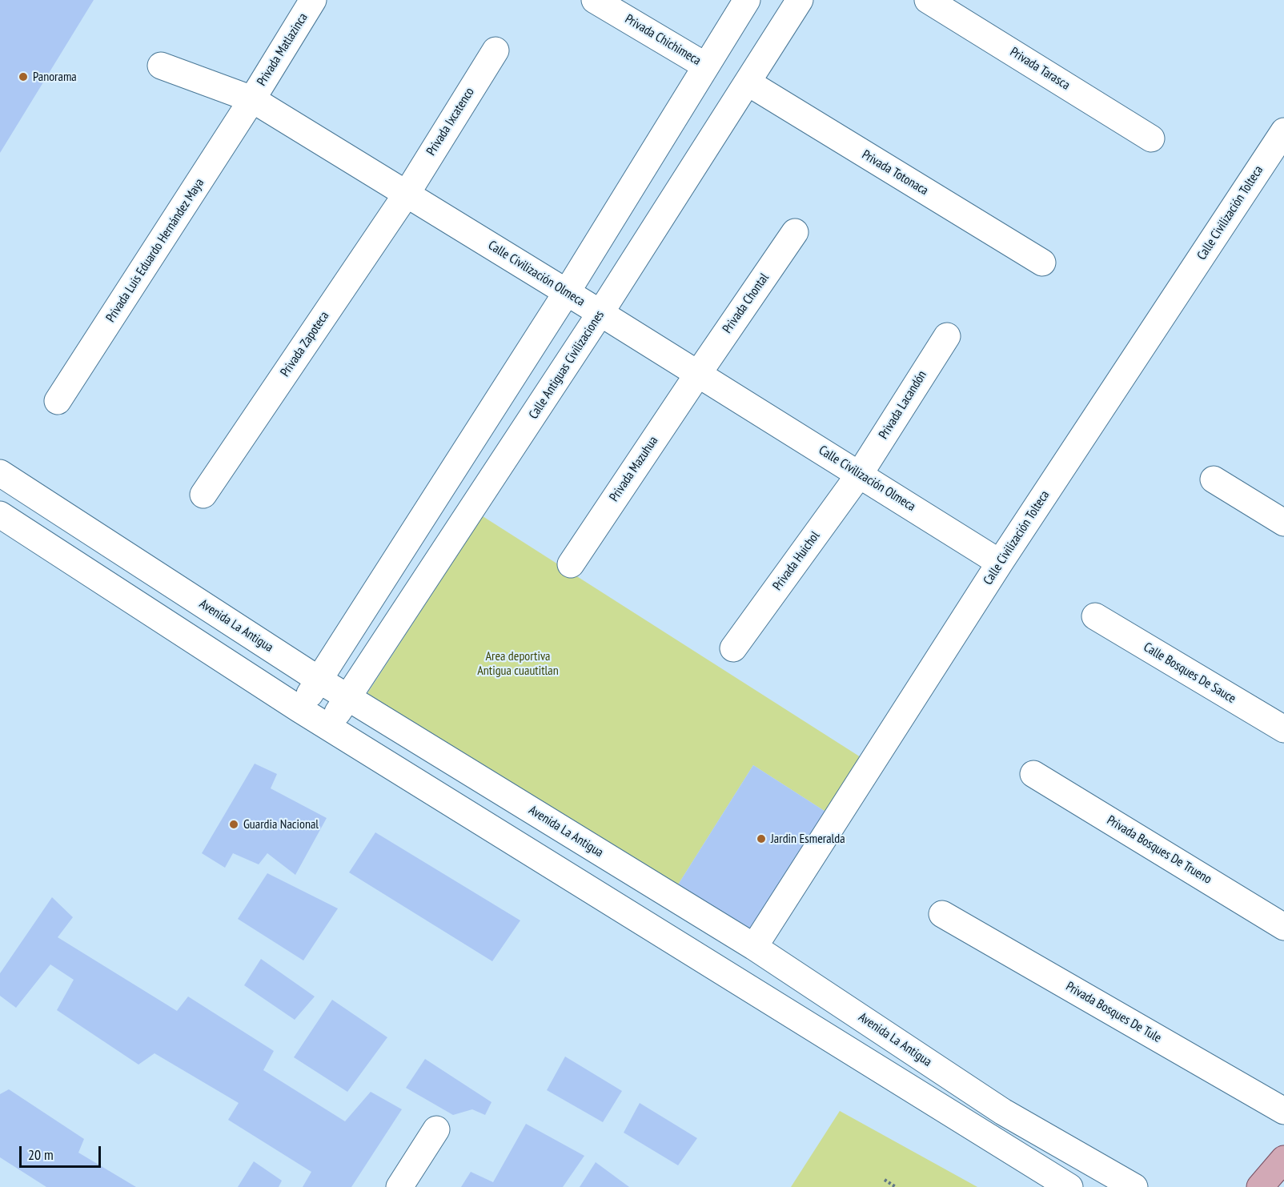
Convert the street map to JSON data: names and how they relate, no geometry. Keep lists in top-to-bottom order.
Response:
{
  "streets": {
    "street": [
      "Privada Chichimeca",
      "Privada Matlazinca",
      "Privada Tarasca",
      "Privada Ixcatenco",
      "Privada Totonaca",
      "Calle Civilización Tolteca",
      "Privada Luis Eduardo Hernández Maya",
      "Calle Civilización Olmeca",
      "Privada Chontal",
      "Privada Zapoteca",
      "Calle Antiguas Civilizaciones",
      "Privada Lacandón",
      "Privada Mazuhua",
      "Privada Huichol",
      "Avenida La Antigua",
      "Calle Bosques De Sauce",
      "Privada Bosques De Trueno",
      "Privada Bosques De Tule"
    ]
  },
  "crossings": [
    ["Privada Matlazinca", "Privada Luis Eduardo Hernández Maya"],
    ["Privada Matlazinca", "Calle Civilización Olmeca"],
    ["Privada Ixcatenco", "Calle Civilización Olmeca"],
    ["Privada Ixcatenco", "Privada Zapoteca"],
    ["Privada Totonaca", "Calle Antiguas Civilizaciones"],
    ["Calle Civilización Tolteca", "Calle Civilización Olmeca"],
    ["Calle Civilización Tolteca", "Avenida La Antigua"],
    ["Privada Luis Eduardo Hernández Maya", "Calle Civilización Olmeca"],
    ["Calle Civilización Olmeca", "Privada Chontal"],
    ["Calle Civilización Olmeca", "Privada Zapoteca"],
    ["Calle Civilización Olmeca", "Calle Antiguas Civilizaciones"],
    ["Calle Civilización Olmeca", "Privada Lacandón"],
    ["Calle Civilización Olmeca", "Privada Mazuhua"],
    ["Calle Civilización Olmeca", "Privada Huichol"],
    ["Privada Chontal", "Privada Mazuhua"],
    ["Calle Antiguas Civilizaciones", "Avenida La Antigua"],
    ["Privada Lacandón", "Privada Huichol"]
  ],
  "parks": ["Area deportiva Antigua cuautitlan"],
  "places": ["Panorama", "Guardia Nacional", "Jardin Esmeralda"],
  "scale_bar": "20 m"
}
